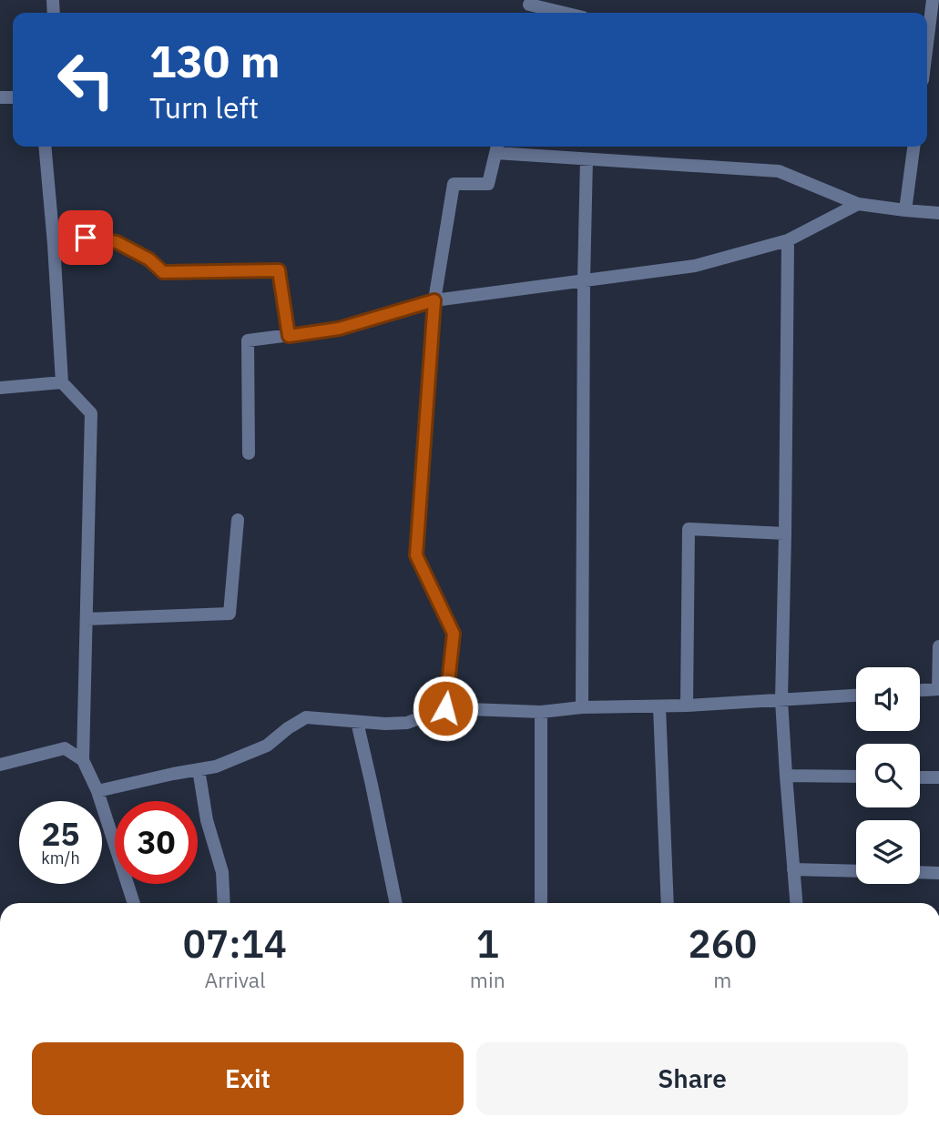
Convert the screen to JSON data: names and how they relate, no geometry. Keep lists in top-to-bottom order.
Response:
{
  "page": {
    "turn": ["130 m", "Turn left"],
    "speed": "25 km/h",
    "limit": "30",
    "eta": [
      "07:14",
      "Arrival",
      "1",
      "min",
      "260",
      "m"
    ],
    "buttons": ["Exit", "Share"]
  }
}
